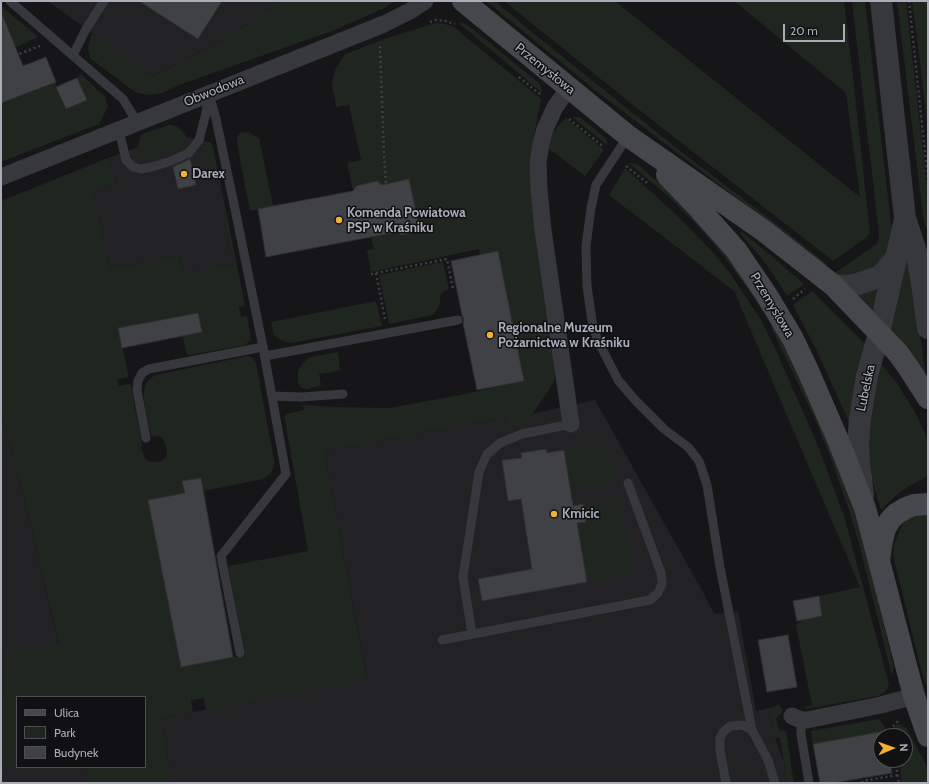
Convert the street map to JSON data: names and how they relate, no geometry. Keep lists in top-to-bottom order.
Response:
{
  "streets": {
    "main road": ["Przemysłowa", "Lubelska"],
    "street": ["Obwodowa"]
  },
  "crossings": [
    ["Przemysłowa", "Lubelska"]
  ],
  "places": [
    "Darex",
    "Komenda Powiatowa PSP w Kraśniku",
    "Regionalne Muzeum Pożarnictwa w Kraśniku",
    "Kmicic"
  ],
  "legend": ["Ulica", "Park", "Budynek"],
  "scale_bar": "20 m",
  "north": "right"
}
